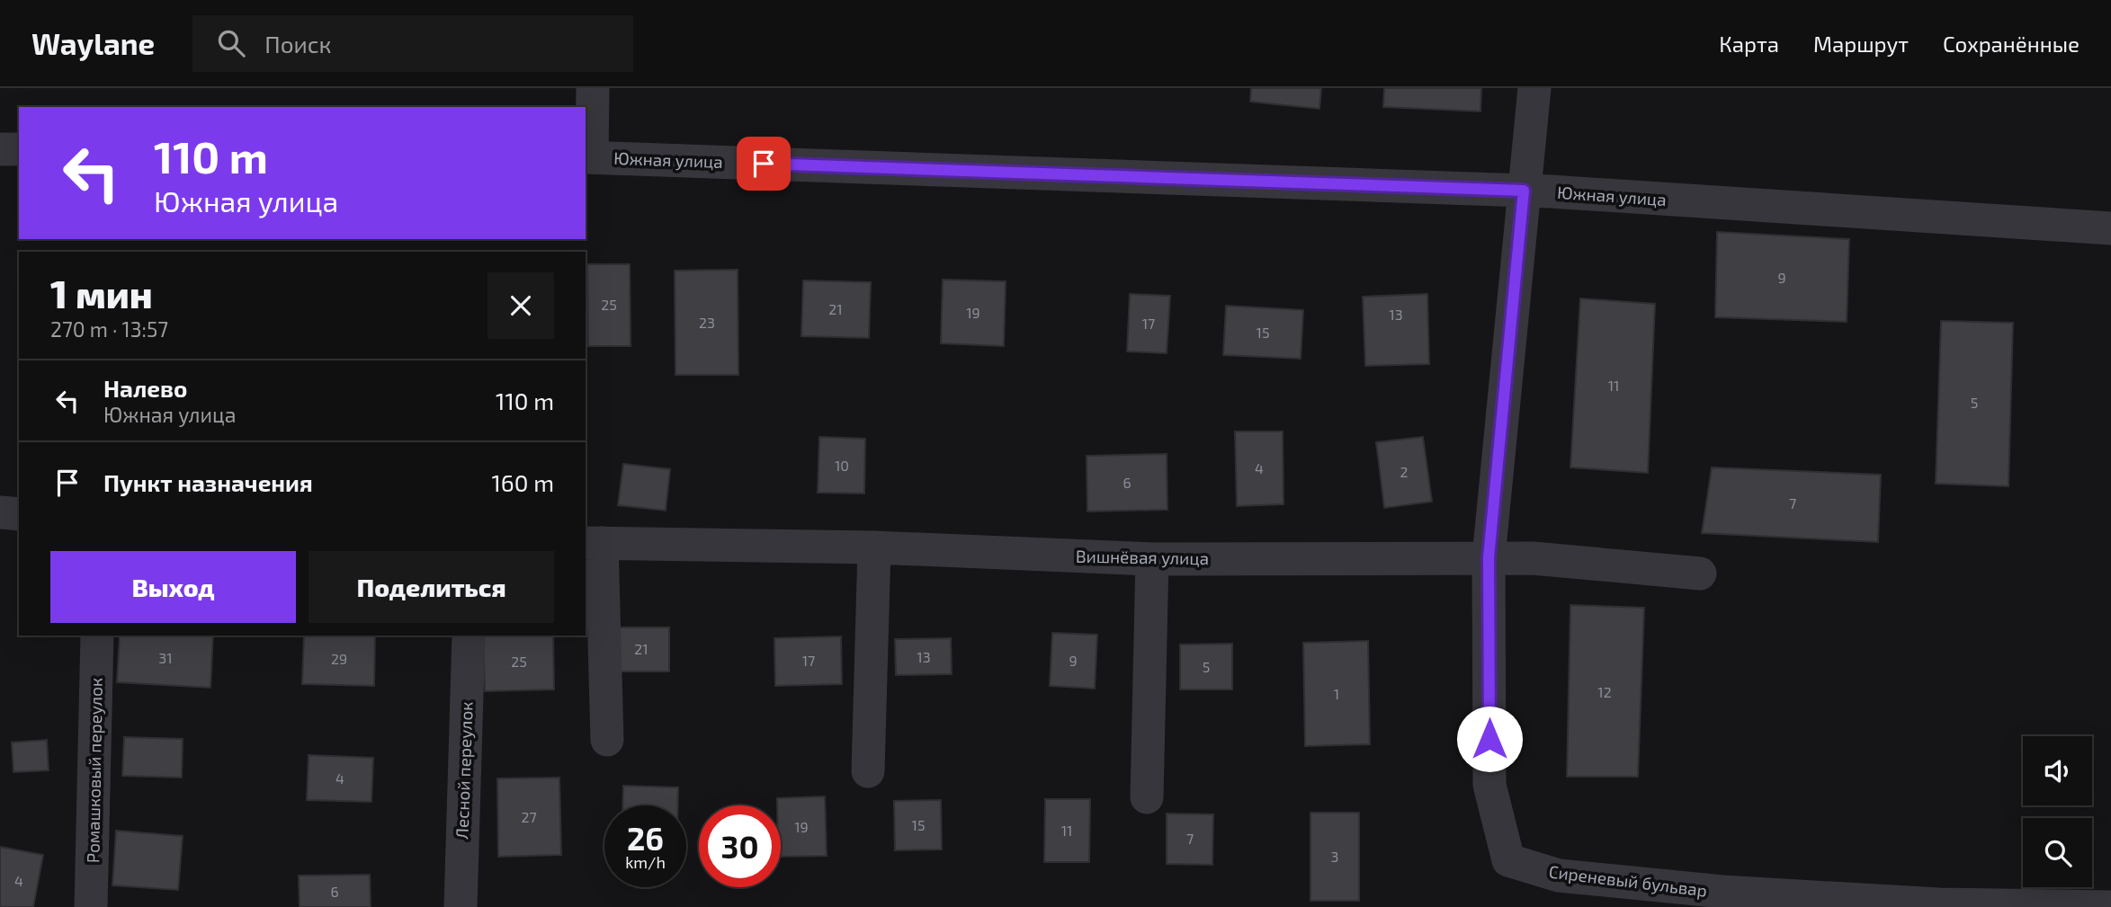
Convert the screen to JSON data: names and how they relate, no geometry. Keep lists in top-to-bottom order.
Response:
{
  "streets": {
    "street": [
      "Южная улица",
      "Вишнёвая улица",
      "Ромашковый переулок",
      "Лесной переулок",
      "Сиреневый бульвар"
    ]
  },
  "crossings": [
    ["Южная улица", "Сиреневый бульвар"],
    ["Вишнёвая улица", "Сиреневый бульвар"]
  ],
  "house_numbers": [
    "9",
    "25",
    "21",
    "19",
    "13",
    "23",
    "17",
    "15",
    "11",
    "5",
    "10",
    "4",
    "2",
    "6",
    "7",
    "21",
    "13",
    "31",
    "29",
    "17",
    "9",
    "25",
    "5",
    "12",
    "1",
    "4",
    "27",
    "15",
    "19",
    "11",
    "7",
    "3",
    "4",
    "6"
  ],
  "page": {
    "header": "Waylane",
    "search": "Поиск",
    "nav": ["Карта", "Маршрут", "Сохранённые"],
    "turn": ["110 m", "Южная улица"],
    "heading": ["1 мин", "270 m · 13:57"],
    "list": [
      {
        "name": "Налево",
        "note": "Южная улица",
        "value": "110 m"
      },
      {
        "name": "Пункт назначения",
        "value": "160 m"
      }
    ],
    "buttons": ["Выход", "Поделиться"],
    "speed": "26 km/h",
    "limit": "30"
  }
}
